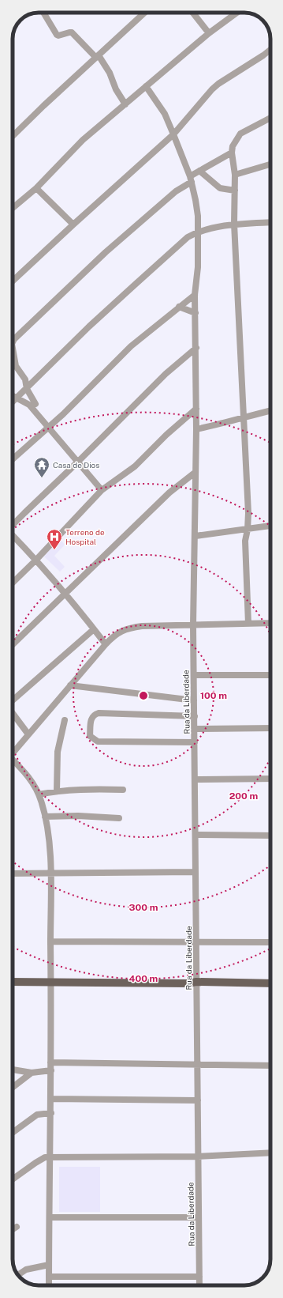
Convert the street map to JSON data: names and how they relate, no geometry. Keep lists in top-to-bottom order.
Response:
{
  "streets": {
    "street": ["Rua da Liberdade"]
  },
  "places": {
    "temple": ["Casa de Dios"],
    "hospital": ["Terreno de Hospital"]
  },
  "rings": [
    "100 m",
    "200 m",
    "300 m",
    "400 m"
  ]
}
